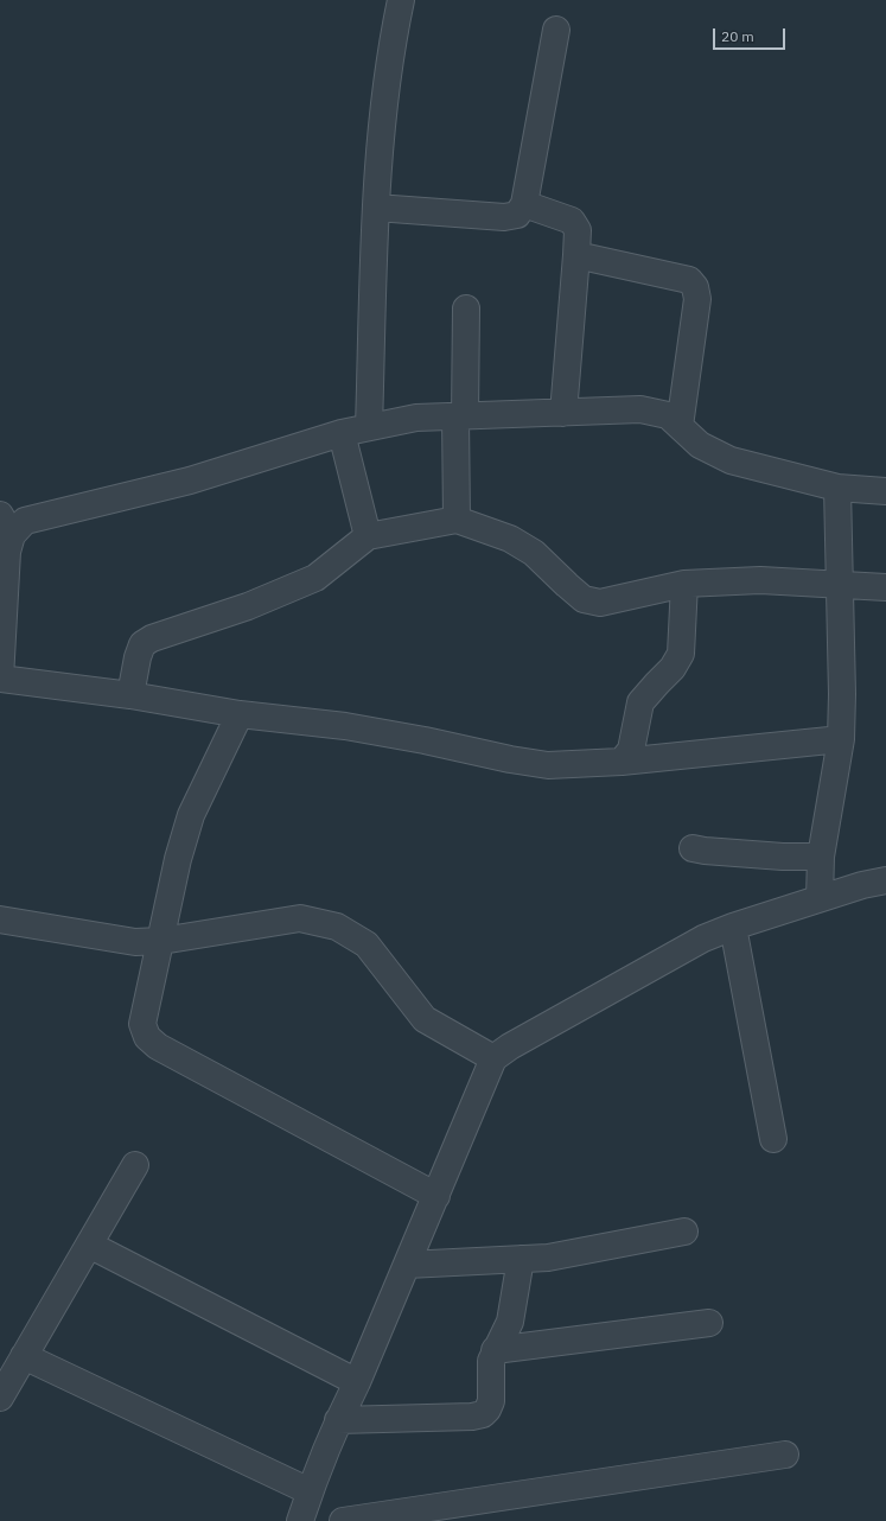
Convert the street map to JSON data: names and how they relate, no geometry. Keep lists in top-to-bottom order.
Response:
{
  "scale_bar": "20 m"
}
